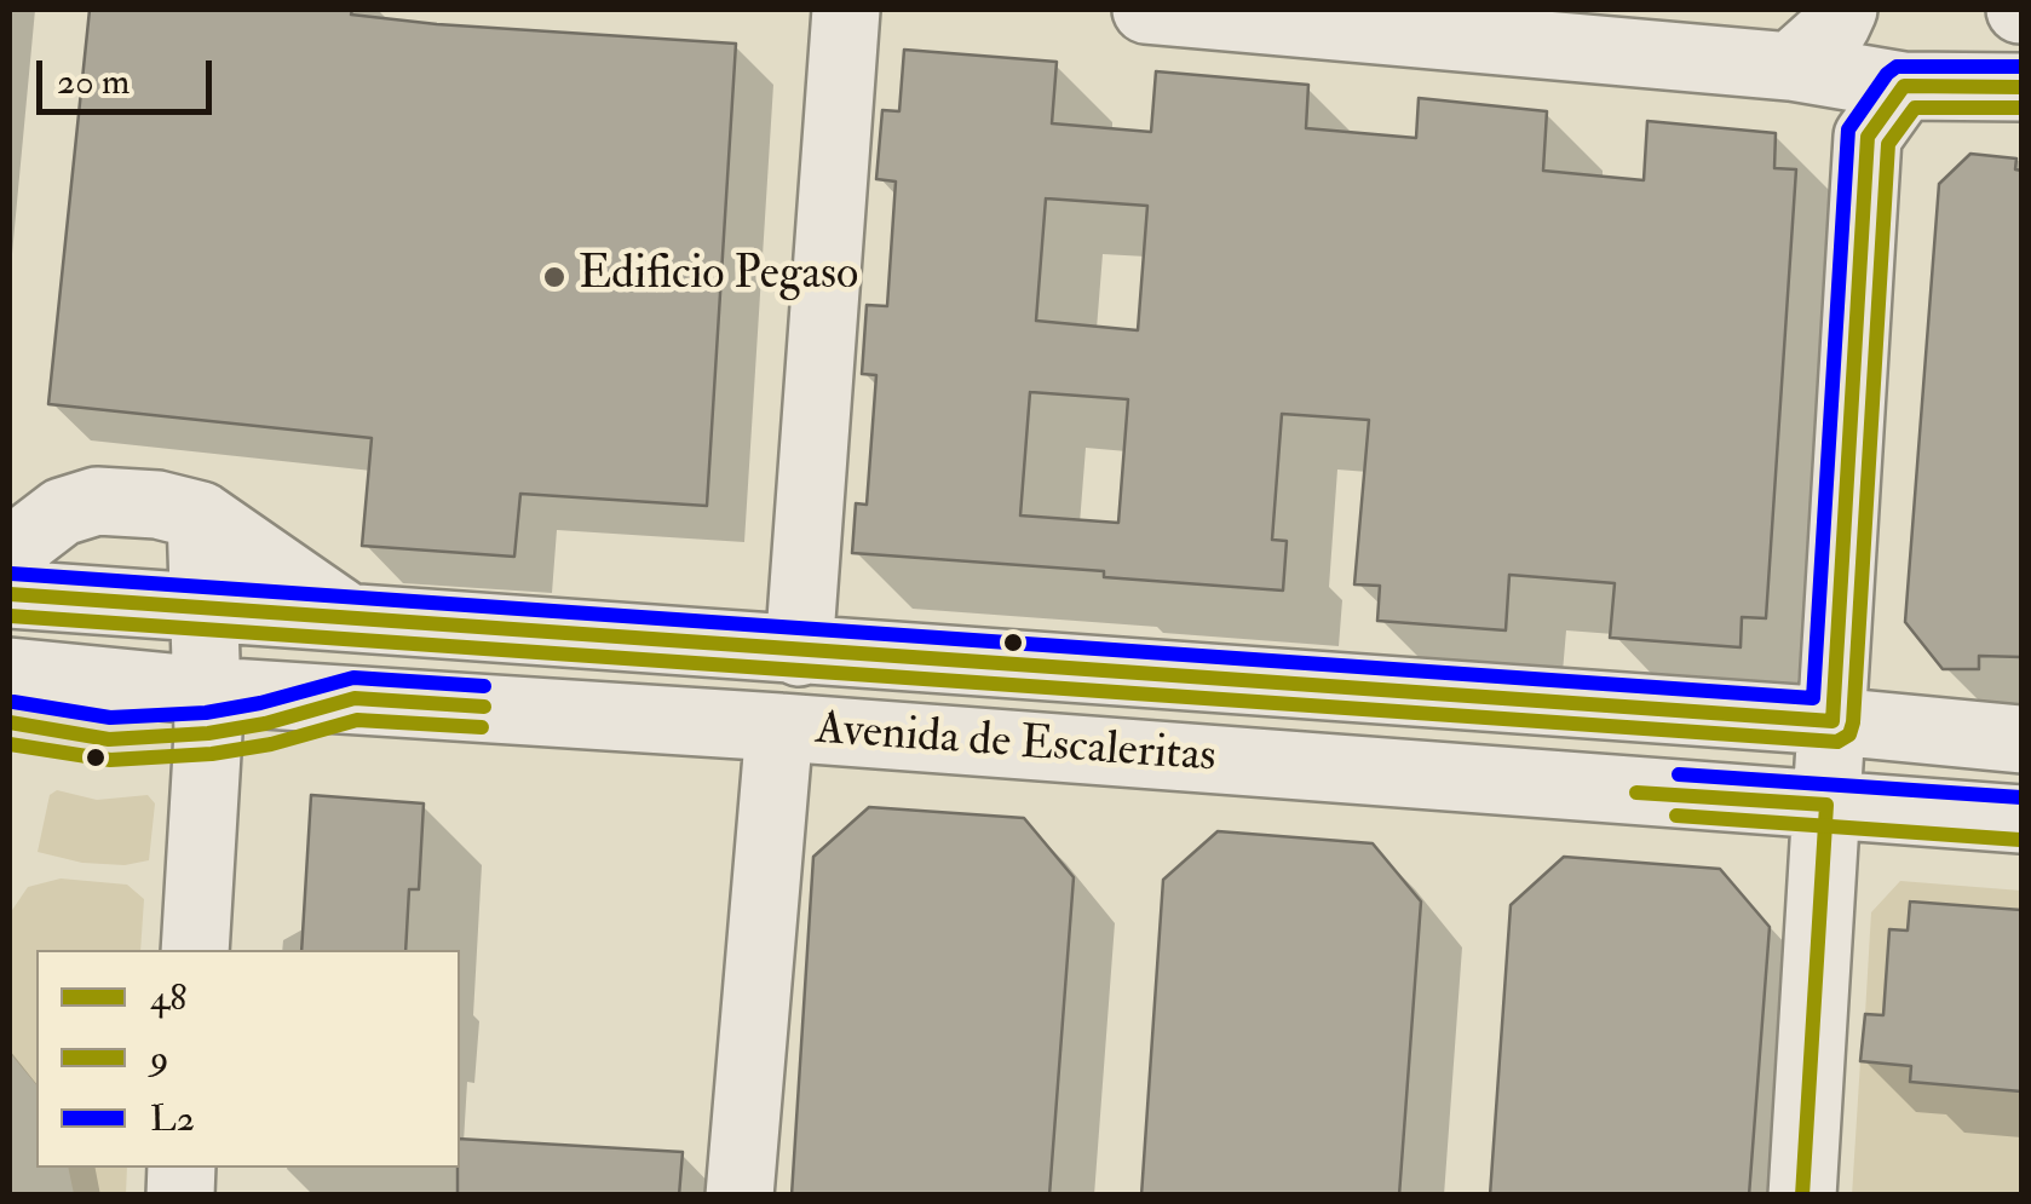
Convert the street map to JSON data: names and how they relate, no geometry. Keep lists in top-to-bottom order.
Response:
{
  "streets": {
    "street": ["Avenida de Escaleritas"]
  },
  "places": ["Edificio Pegaso"],
  "lines": ["transit line L2", "transit line 48", "transit line 9"],
  "legend": ["48", "9", "L2"],
  "scale_bar": "20 m"
}
